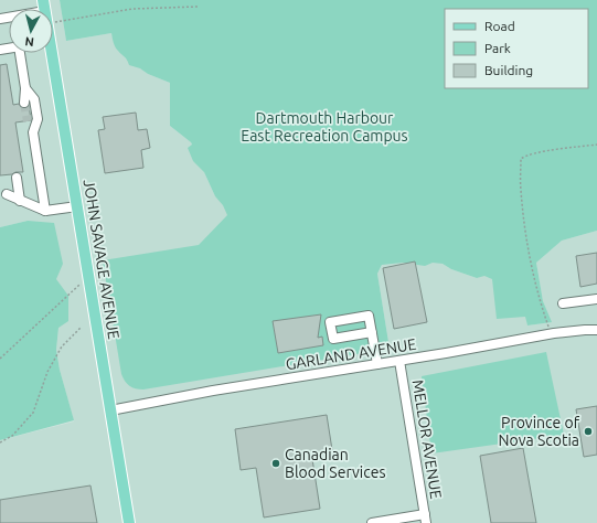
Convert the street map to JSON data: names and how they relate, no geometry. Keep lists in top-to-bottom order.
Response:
{
  "streets": {
    "main road": ["JOHN SAVAGE AVENUE"],
    "street": ["GARLAND AVENUE", "MELLOR AVENUE"]
  },
  "crossings": [
    ["JOHN SAVAGE AVENUE", "GARLAND AVENUE"],
    ["GARLAND AVENUE", "MELLOR AVENUE"]
  ],
  "parks": ["Dartmouth Harbour East Recreation Campus"],
  "places": ["Province of Nova Scotia", "Canadian Blood Services"],
  "legend": ["Road", "Park", "Building"],
  "north": "bottom"
}
